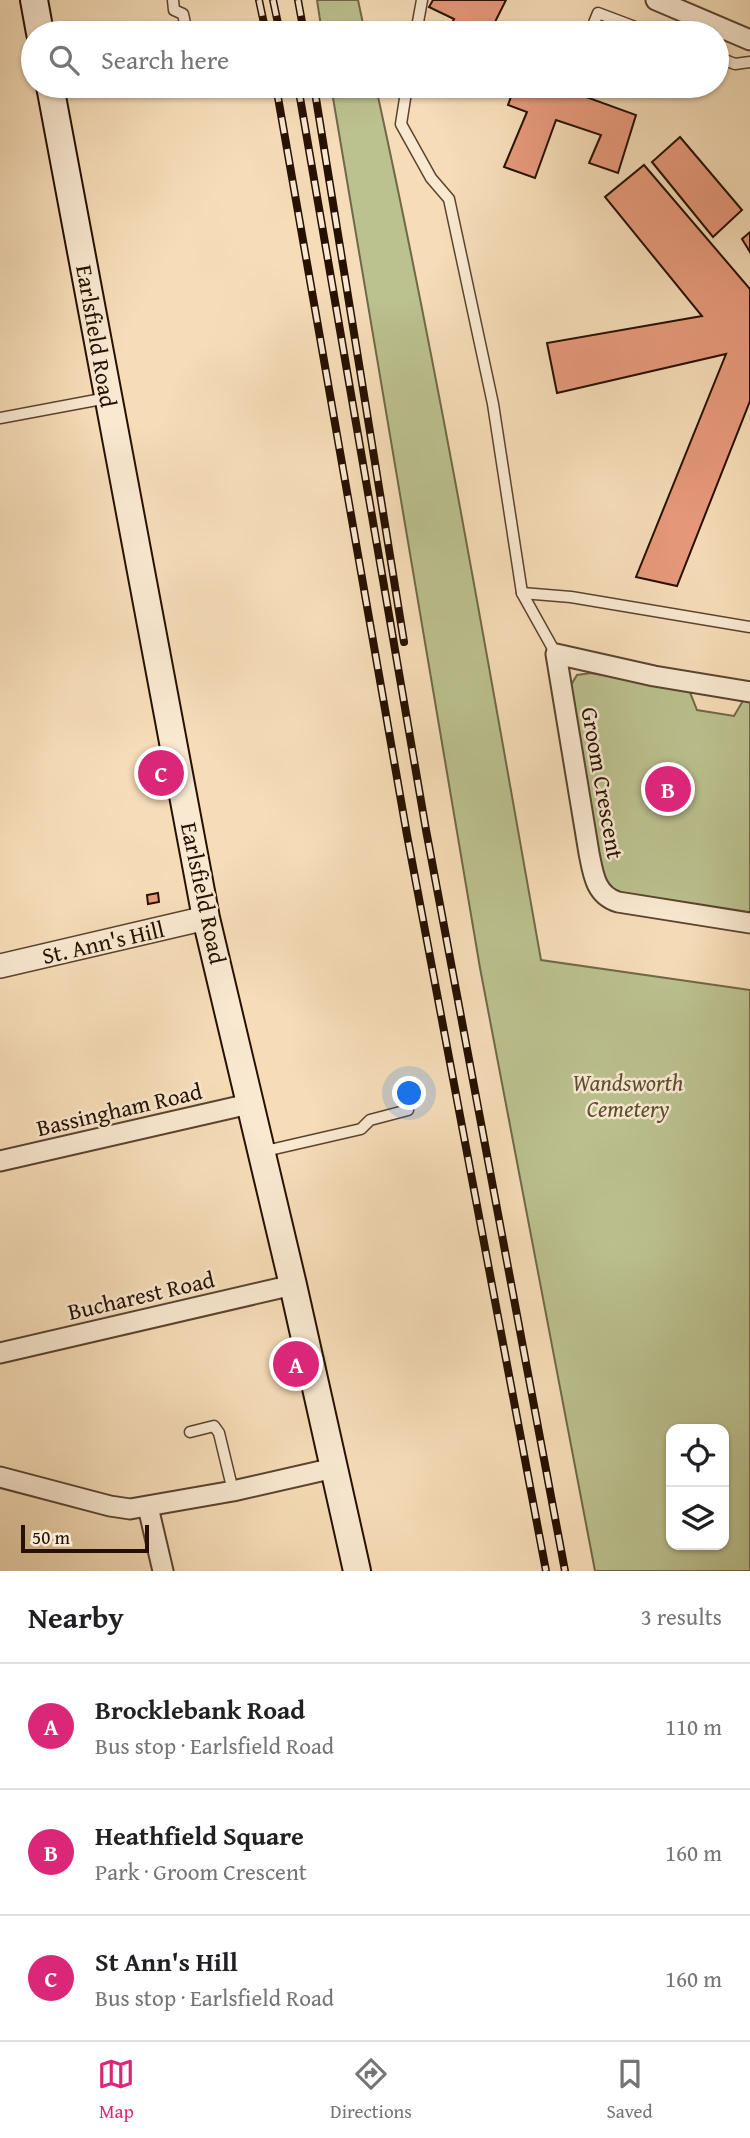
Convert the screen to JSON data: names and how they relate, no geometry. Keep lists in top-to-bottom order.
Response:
{
  "streets": {
    "main road": ["Earlsfield Road"],
    "street": [
      "Groom Crescent",
      "St. Ann's Hill",
      "Bassingham Road",
      "Bucharest Road"
    ]
  },
  "crossings": [
    ["Earlsfield Road", "St. Ann's Hill"],
    ["Earlsfield Road", "Bassingham Road"],
    ["Earlsfield Road", "Bucharest Road"]
  ],
  "parks": ["Wandsworth Cemetery"],
  "scale_bar": "50 m",
  "page": {
    "search": "Search here",
    "pins": ["C", "B", "A"],
    "scale": "50 m",
    "heading": ["Nearby", "3 results"],
    "list": [
      {
        "mark": "A",
        "name": "Brocklebank Road",
        "note": "Bus stop · Earlsfield Road",
        "value": "110 m"
      },
      {
        "mark": "B",
        "name": "Heathfield Square",
        "note": "Park · Groom Crescent",
        "value": "160 m"
      },
      {
        "mark": "C",
        "name": "St Ann's Hill",
        "note": "Bus stop · Earlsfield Road",
        "value": "160 m"
      }
    ],
    "nav": ["Map", "Directions", "Saved"]
  }
}
